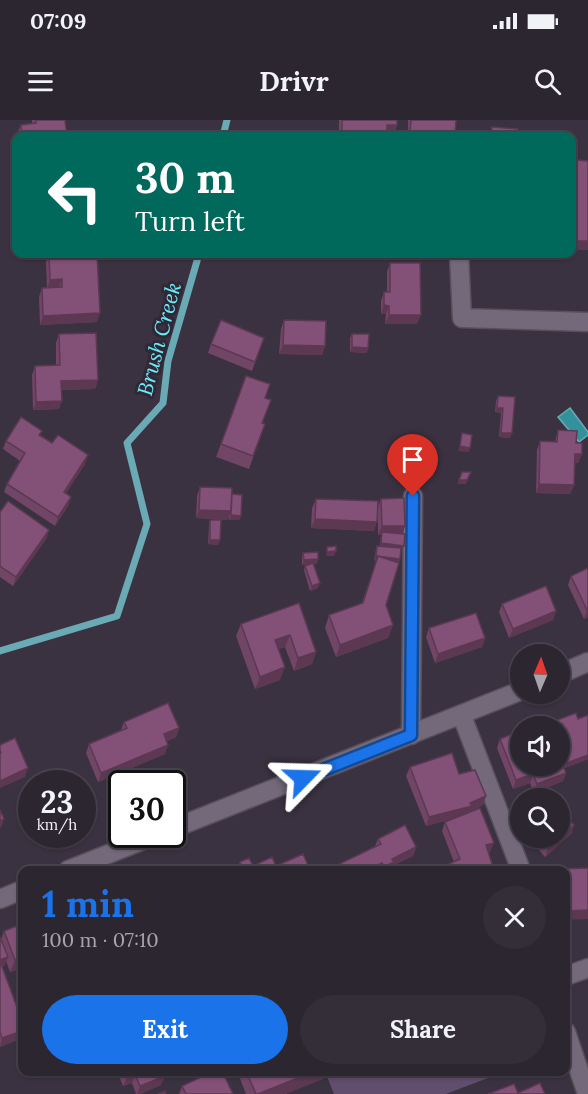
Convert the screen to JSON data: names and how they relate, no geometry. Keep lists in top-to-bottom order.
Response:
{
  "water": ["Brush Creek"],
  "north": "top",
  "page": {
    "status": "07:09",
    "header": "Drivr",
    "turn": ["30 m", "Turn left"],
    "speed": "23 km/h",
    "limit": "30",
    "heading": ["1 min", "100 m · 07:10"],
    "buttons": ["Exit", "Share"]
  }
}
